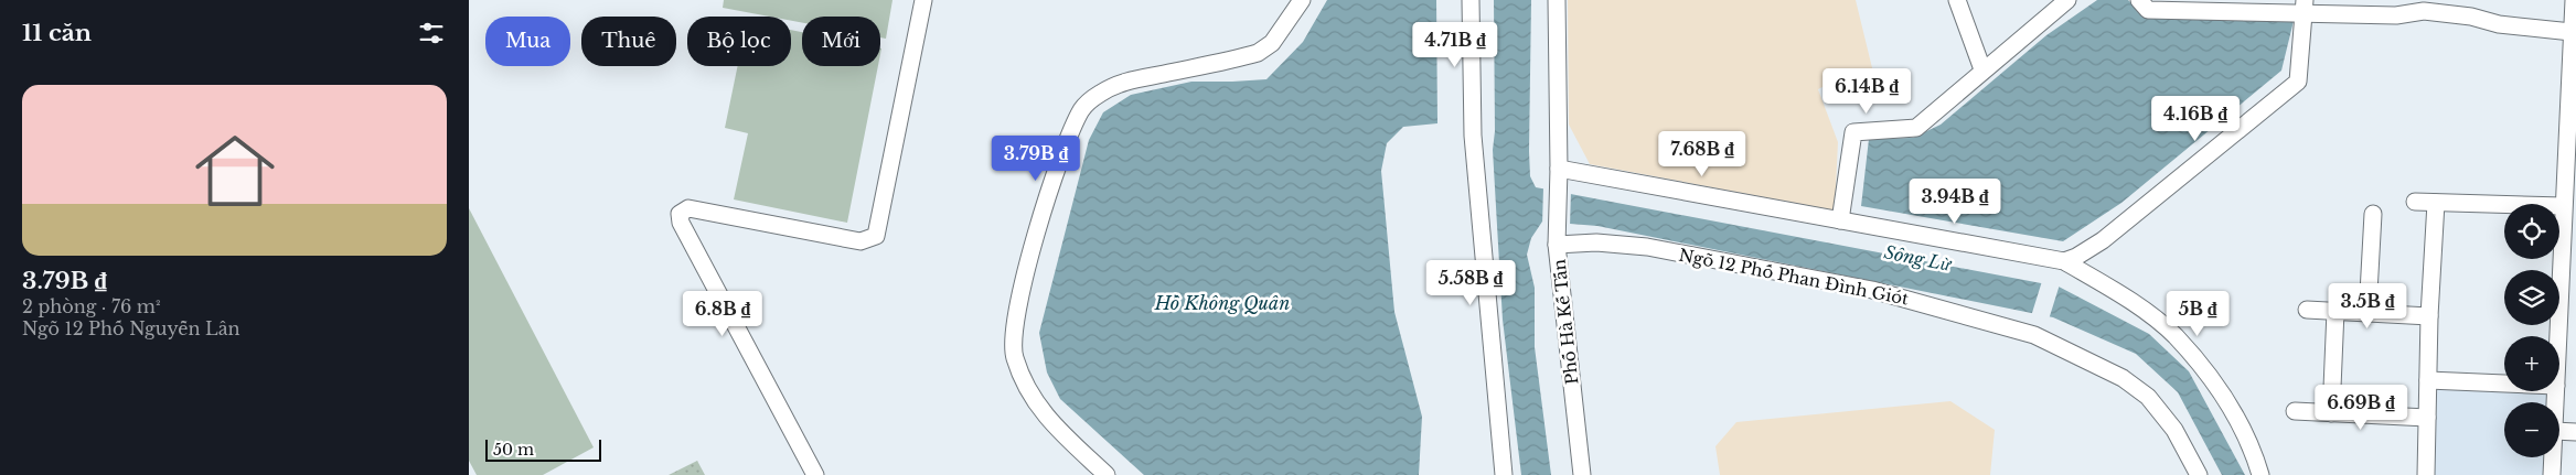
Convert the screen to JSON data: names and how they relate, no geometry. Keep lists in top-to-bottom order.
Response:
{
  "streets": {
    "street": ["Ngõ 12 Phố Phan Đình Giót", "Phố Hà Kế Tấn"]
  },
  "crossings": [
    ["Ngõ 12 Phố Phan Đình Giót", "Phố Hà Kế Tấn"]
  ],
  "water": ["Sông Lừ", "Hồ Không Quân"],
  "scale_bar": "50 m",
  "page": {
    "heading": "11 căn",
    "chip": [
      "Mua",
      "Thuê",
      "Bộ lọc",
      "Mới"
    ],
    "price": [
      "4.71B ₫",
      "6.14B ₫",
      "4.16B ₫",
      "7.68B ₫",
      "3.79B ₫",
      "3.94B ₫",
      "5.58B ₫",
      "3.5B ₫",
      "6.8B ₫",
      "5B ₫",
      "6.69B ₫"
    ],
    "list": [
      {
        "name": "3.79B ₫",
        "note": "2 phòng · 76 m² · Ngõ 12 Phố Nguyễn Lân"
      }
    ],
    "map_buttons": ["+", "−"],
    "scale": "50 m"
  }
}
